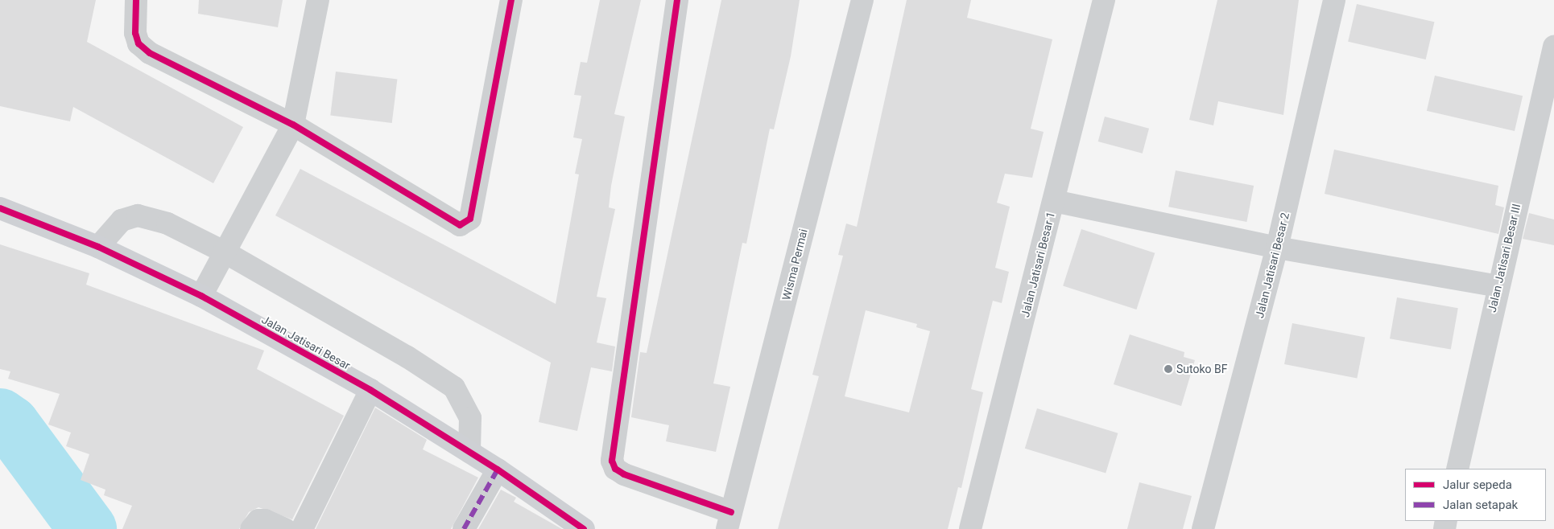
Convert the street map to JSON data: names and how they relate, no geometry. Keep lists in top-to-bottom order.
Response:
{
  "streets": {
    "street": [
      "Jalan Jatisari Besar III",
      "Wisma Permai",
      "Jalan Jatisari Besar 1",
      "Jalan Jatisari Besar 2",
      "Jalan Jatisari Besar"
    ]
  },
  "places": ["Sutoko BF"],
  "legend": ["Jalur sepeda", "Jalan setapak"]
}
